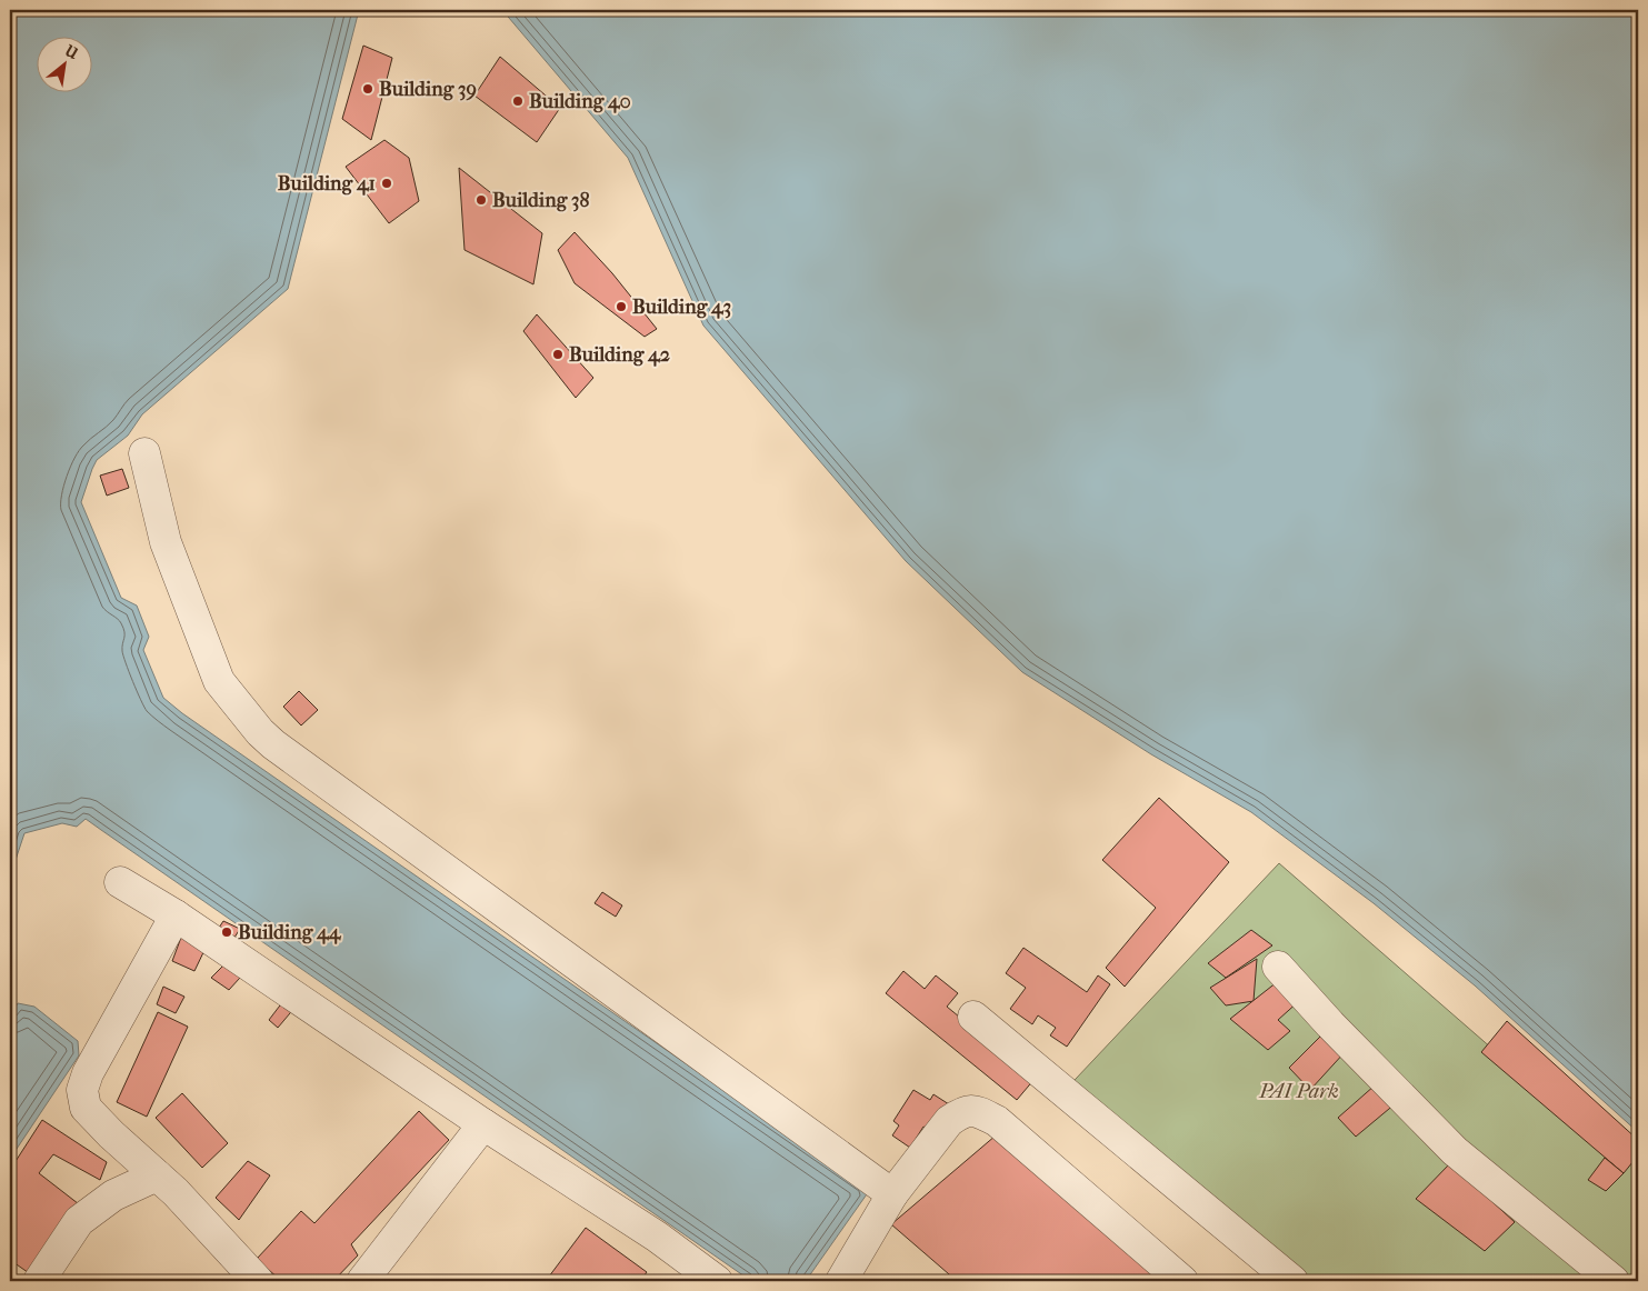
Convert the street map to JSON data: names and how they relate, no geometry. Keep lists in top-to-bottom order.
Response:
{
  "parks": ["PAI Park"],
  "places": [
    "Building 39",
    "Building 40",
    "Building 41",
    "Building 38",
    "Building 43",
    "Building 42",
    "Building 44"
  ],
  "north": "top right"
}
